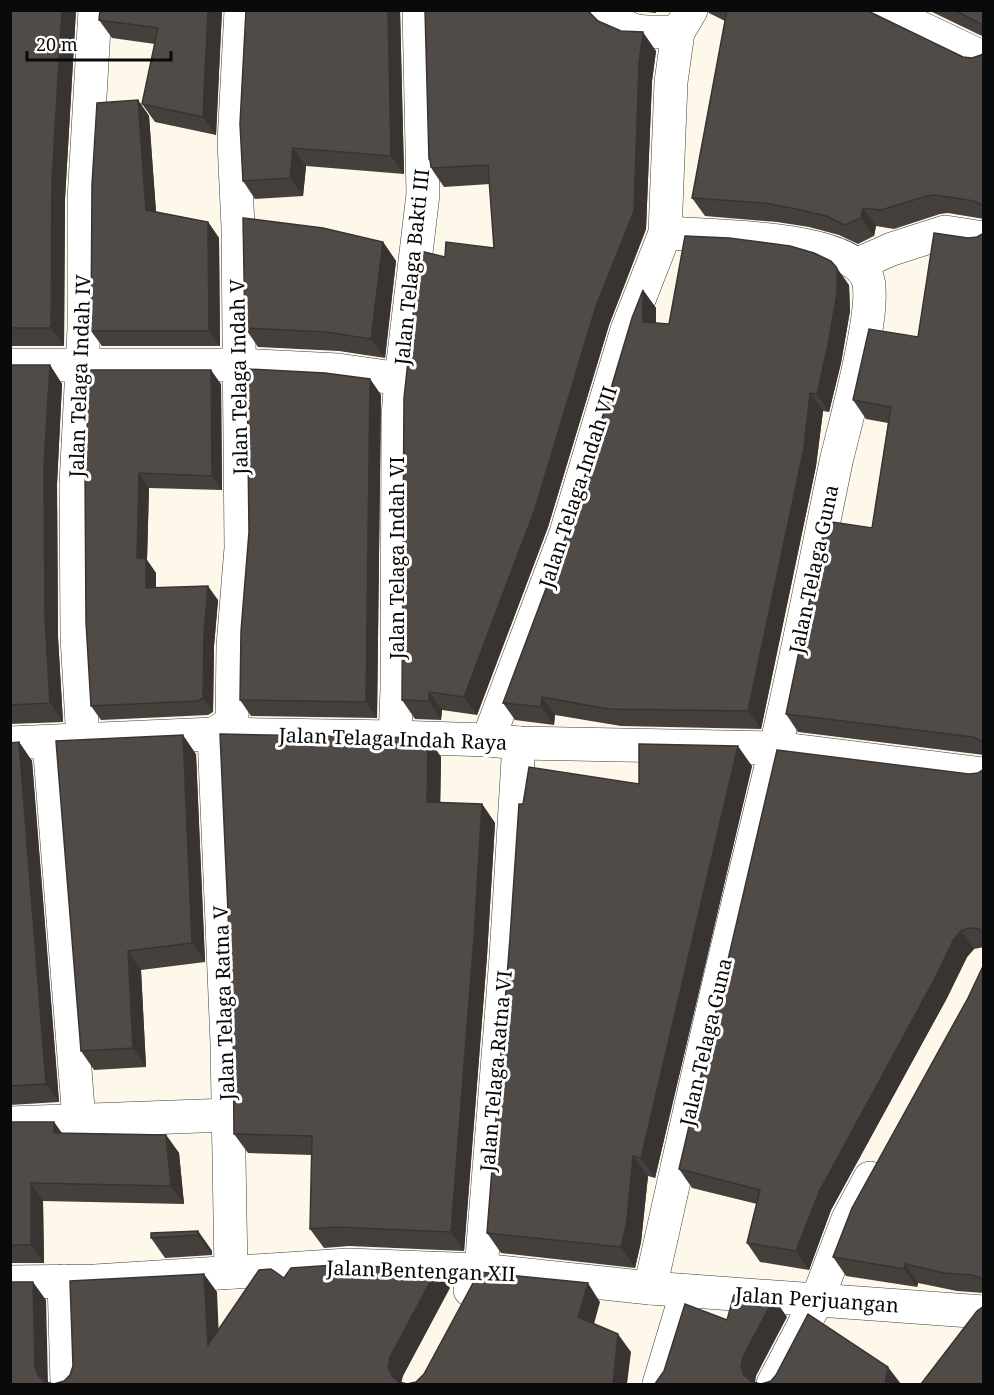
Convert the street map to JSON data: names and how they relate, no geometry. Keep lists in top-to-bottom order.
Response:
{
  "streets": {
    "street": [
      "Jalan Telaga Bakti III",
      "Jalan Telaga Indah IV",
      "Jalan Telaga Indah V",
      "Jalan Telaga Indah VII",
      "Jalan Telaga Indah VI",
      "Jalan Telaga Guna",
      "Jalan Telaga Indah Raya",
      "Jalan Telaga Ratna V",
      "Jalan Telaga Ratna VI",
      "Jalan Bentengan XII",
      "Jalan Perjuangan"
    ]
  },
  "crossings": [
    ["Jalan Telaga Bakti III", "Jalan Telaga Indah VI"],
    ["Jalan Telaga Indah IV", "Jalan Telaga Indah Raya"],
    ["Jalan Telaga Indah V", "Jalan Telaga Indah Raya"],
    ["Jalan Telaga Indah V", "Jalan Telaga Ratna V"],
    ["Jalan Telaga Indah VII", "Jalan Telaga Indah Raya"],
    ["Jalan Telaga Indah VI", "Jalan Telaga Indah Raya"],
    ["Jalan Telaga Guna", "Jalan Telaga Indah Raya"],
    ["Jalan Telaga Guna", "Jalan Bentengan XII"],
    ["Jalan Telaga Guna", "Jalan Perjuangan"],
    ["Jalan Telaga Indah Raya", "Jalan Telaga Ratna V"],
    ["Jalan Telaga Indah Raya", "Jalan Telaga Ratna VI"],
    ["Jalan Telaga Ratna V", "Jalan Bentengan XII"],
    ["Jalan Telaga Ratna VI", "Jalan Bentengan XII"],
    ["Jalan Bentengan XII", "Jalan Perjuangan"]
  ],
  "scale_bar": "20 m"
}
